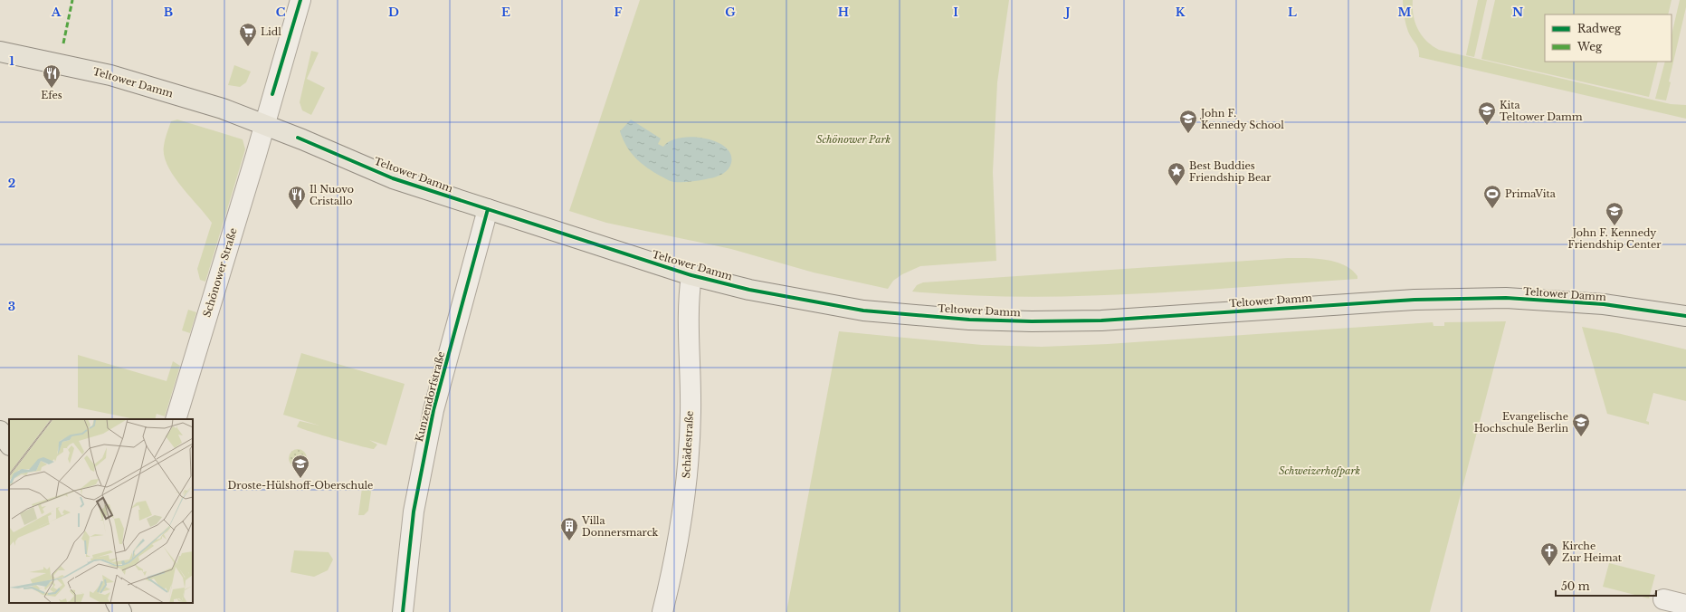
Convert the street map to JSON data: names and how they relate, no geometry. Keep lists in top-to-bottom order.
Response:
{
  "streets": {
    "main road": ["Teltower Damm"],
    "street": ["Schönower Straße", "Kunzendorfstraße", "Schädestraße"]
  },
  "crossings": [
    ["Teltower Damm", "Schönower Straße"],
    ["Teltower Damm", "Kunzendorfstraße"],
    ["Teltower Damm", "Schädestraße"]
  ],
  "parks": ["Schönower Park", "Schweizerhofpark"],
  "places": {
    "supermarket": ["Lidl"],
    "restaurant": ["Efes", "Il Nuovo Cristallo"],
    "school or university": [
      "Kita Teltower Damm",
      "John F. Kennedy School",
      "John F. Kennedy Friendship Center",
      "Evangelische Hochschule Berlin",
      "Droste-Hülshoff-Oberschule"
    ],
    "place": ["Best Buddies Friendship Bear"],
    "sports": ["PrimaVita"],
    "building": ["Villa Donnersmarck"],
    "church": ["Kirche Zur Heimat"]
  },
  "legend": ["Radweg", "Weg"],
  "scale_bar": "50 m",
  "grid": {
    "columns": [
      "A",
      "B",
      "C",
      "D",
      "E",
      "F",
      "G",
      "H",
      "I",
      "J",
      "K",
      "L",
      "M",
      "N"
    ],
    "rows": ["1", "2", "3"]
  }
}
